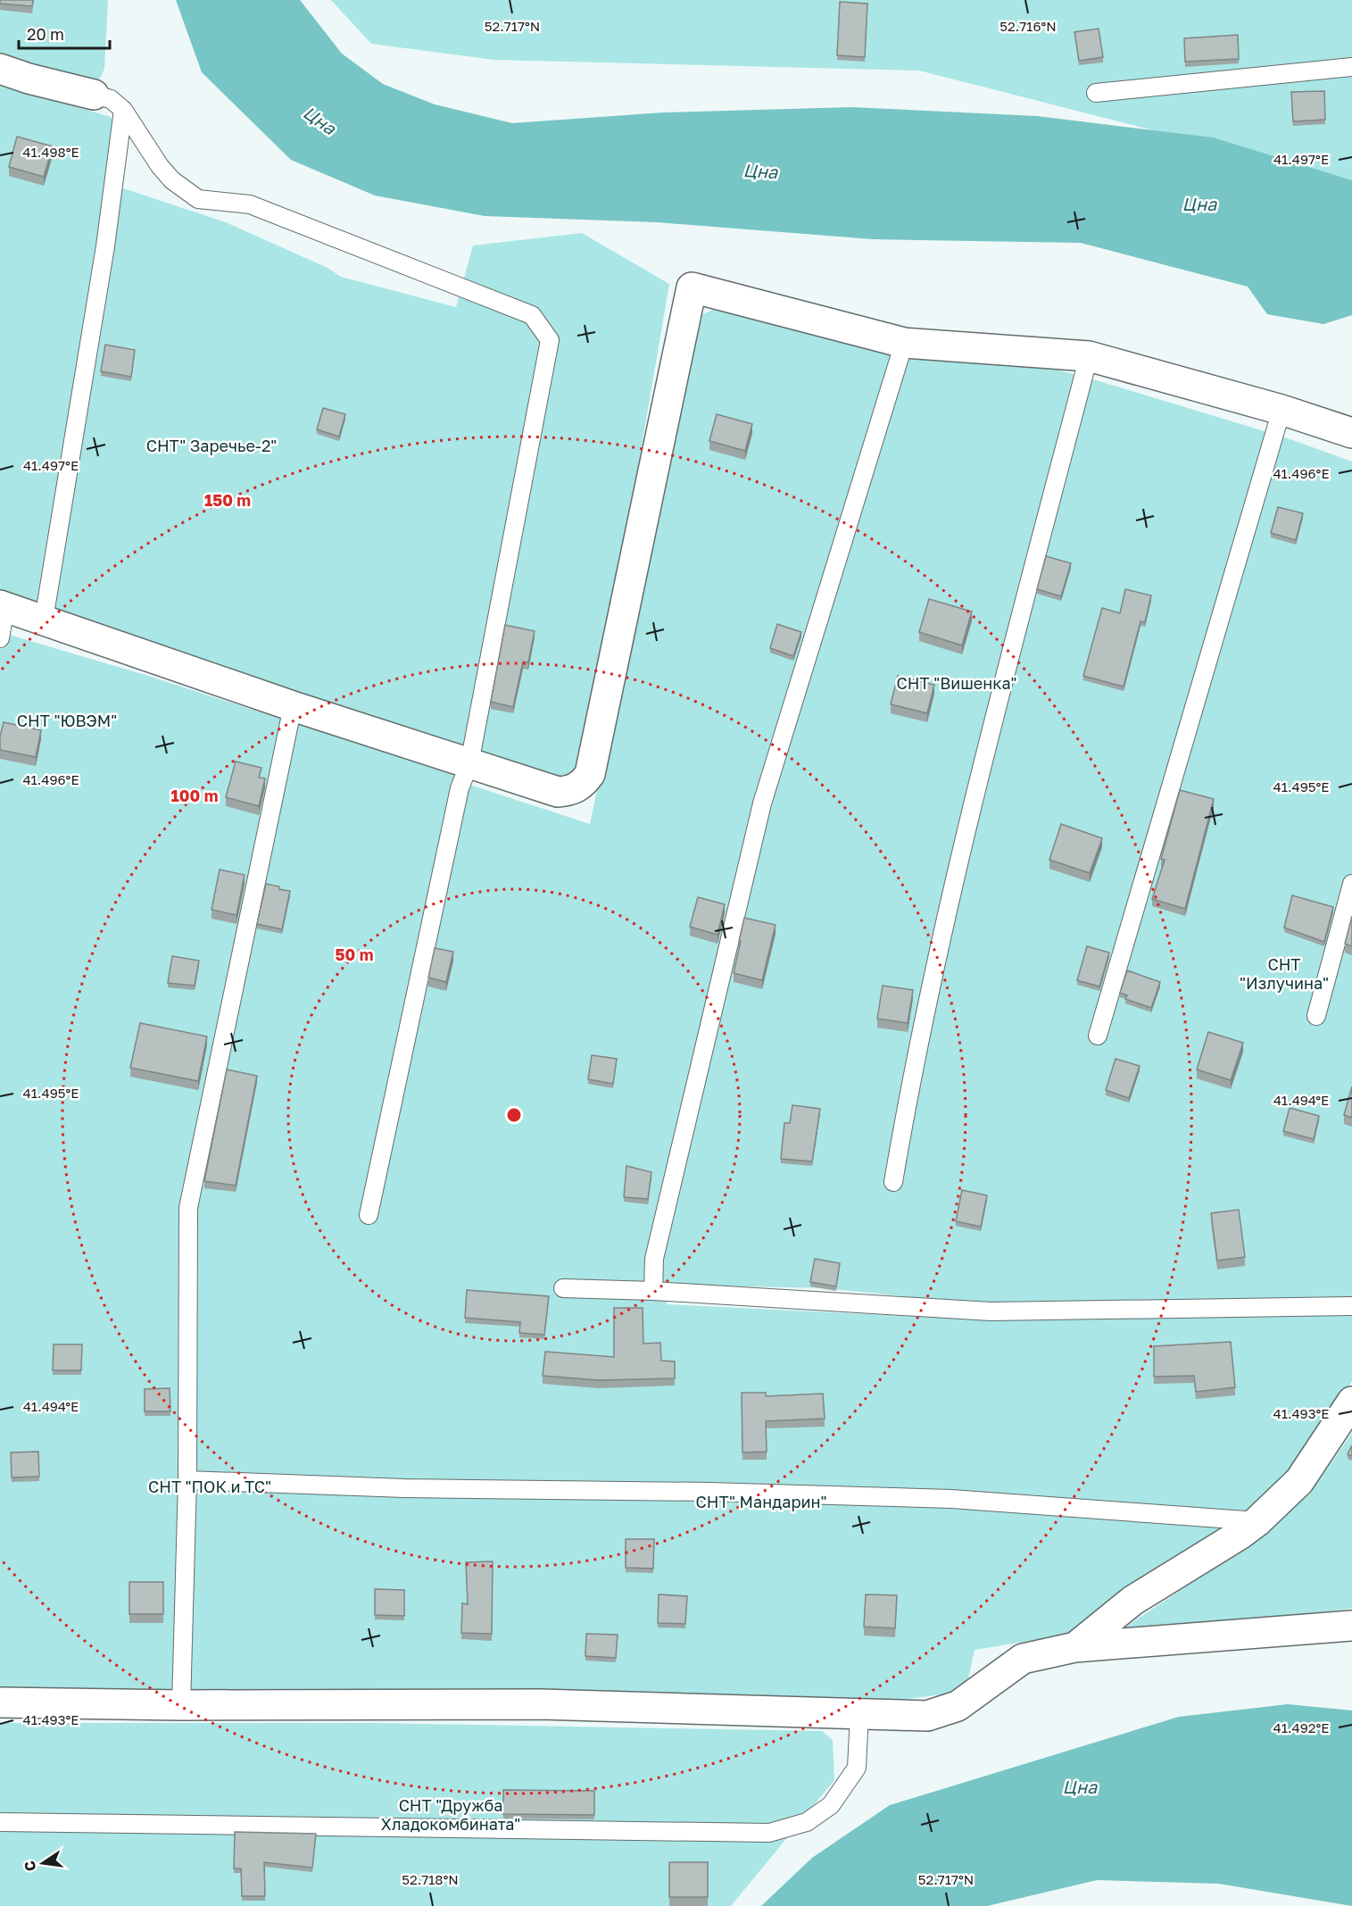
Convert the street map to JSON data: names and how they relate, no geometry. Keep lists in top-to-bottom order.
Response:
{
  "water": ["Цна"],
  "parks": [
    "СНТ\" Заречье-2\"",
    "СНТ \"Вишенка\"",
    "СНТ \"ЮВЭМ\"",
    "СНТ \"Излучина\"",
    "СНТ \"ПОК и ТС\"",
    "СНТ\" Мандарин\"",
    "СНТ \"Дружба Хладокомбината\""
  ],
  "scale_bar": "20 m",
  "north": "left",
  "coordinates": [
    "52.717°N",
    "52.716°N",
    "41.498°E",
    "41.497°E",
    "41.496°E",
    "41.495°E",
    "41.494°E",
    "41.493°E",
    "41.492°E",
    "52.718°N"
  ],
  "rings": ["150 m", "100 m", "50 m"]
}
